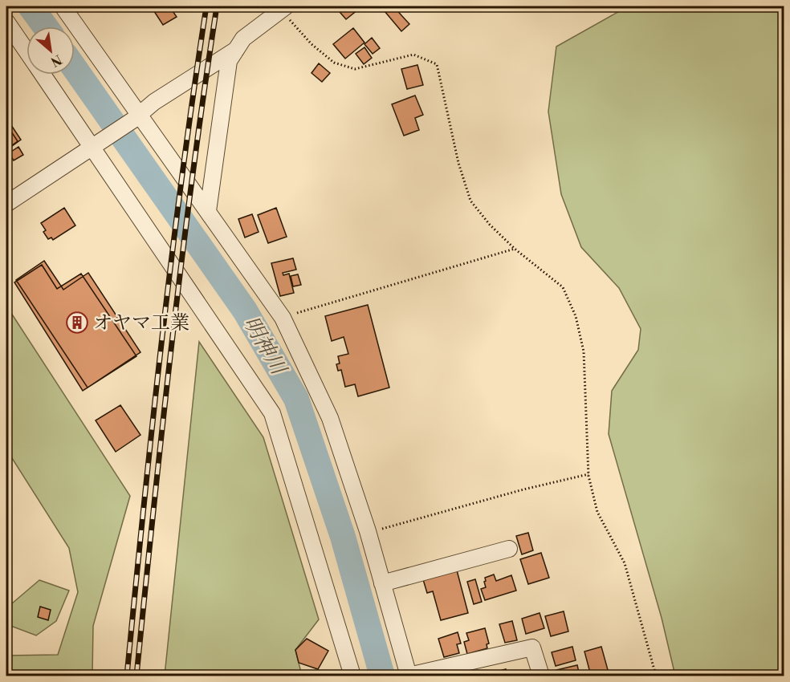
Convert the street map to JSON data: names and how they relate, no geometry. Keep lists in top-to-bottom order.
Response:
{
  "water": ["明神川"],
  "places": {
    "building": ["オヤマ工業"]
  },
  "north": "bottom right"
}
